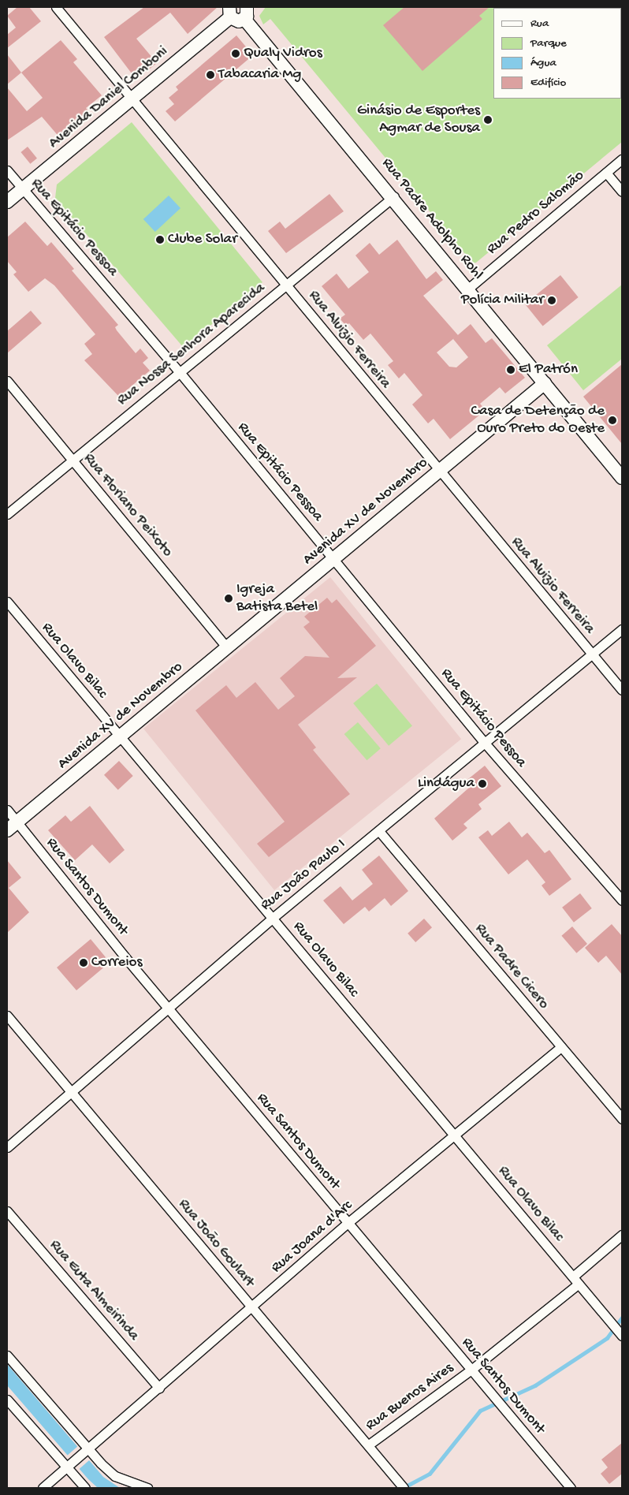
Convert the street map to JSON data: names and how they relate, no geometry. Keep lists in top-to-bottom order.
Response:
{
  "streets": {
    "street": [
      "Avenida Daniel Comboni",
      "Rua Pedro Salomão",
      "Rua Padre Adolpho Rohl",
      "Rua Epitácio Pessoa",
      "Rua Aluizio Ferreira",
      "Rua Nossa Senhora Aparecida",
      "Rua Floriano Peixoto",
      "Avenida XV de Novembro",
      "Rua Olavo Bilac",
      "Rua João Paulo I",
      "Rua Santos Dumont",
      "Rua Padre Cicero",
      "Rua Joana d'Arc",
      "Rua João Goulart",
      "Rua Euta Almeirinda",
      "Rua Buenos Aires"
    ]
  },
  "crossings": [
    ["Avenida Daniel Comboni", "Rua Epitácio Pessoa"],
    ["Avenida Daniel Comboni", "Rua Aluizio Ferreira"],
    ["Rua Pedro Salomão", "Rua Padre Adolpho Rohl"],
    ["Rua Padre Adolpho Rohl", "Rua Nossa Senhora Aparecida"],
    ["Rua Padre Adolpho Rohl", "Avenida XV de Novembro"],
    ["Rua Epitácio Pessoa", "Rua Nossa Senhora Aparecida"],
    ["Rua Epitácio Pessoa", "Avenida XV de Novembro"],
    ["Rua Epitácio Pessoa", "Rua João Paulo I"],
    ["Rua Aluizio Ferreira", "Rua Nossa Senhora Aparecida"],
    ["Rua Aluizio Ferreira", "Avenida XV de Novembro"],
    ["Rua Aluizio Ferreira", "Rua João Paulo I"],
    ["Rua Nossa Senhora Aparecida", "Rua Floriano Peixoto"],
    ["Rua Floriano Peixoto", "Avenida XV de Novembro"],
    ["Avenida XV de Novembro", "Rua Olavo Bilac"],
    ["Avenida XV de Novembro", "Rua Santos Dumont"],
    ["Rua Olavo Bilac", "Rua João Paulo I"],
    ["Rua Olavo Bilac", "Rua Joana d'Arc"],
    ["Rua Olavo Bilac", "Rua Buenos Aires"],
    ["Rua João Paulo I", "Rua Santos Dumont"],
    ["Rua João Paulo I", "Rua Padre Cicero"],
    ["Rua João Paulo I", "Rua João Goulart"],
    ["Rua Santos Dumont", "Rua Joana d'Arc"],
    ["Rua Santos Dumont", "Rua Buenos Aires"],
    ["Rua Padre Cicero", "Rua Joana d'Arc"],
    ["Rua Joana d'Arc", "Rua João Goulart"],
    ["Rua Joana d'Arc", "Rua Euta Almeirinda"],
    ["Rua João Goulart", "Rua Buenos Aires"]
  ],
  "places": [
    "Qualy Vidros",
    "Tabacaria Mg",
    "Ginásio de Esportes Agmar de Sousa",
    "Clube Solar",
    "Polícia Militar",
    "El Patrón",
    "Casa de Detenção de Ouro Preto do Oeste",
    "Igreja Batista Betel",
    "Lindágua",
    "Correios"
  ],
  "legend": [
    "Rua",
    "Parque",
    "Água",
    "Edifício"
  ]
}
